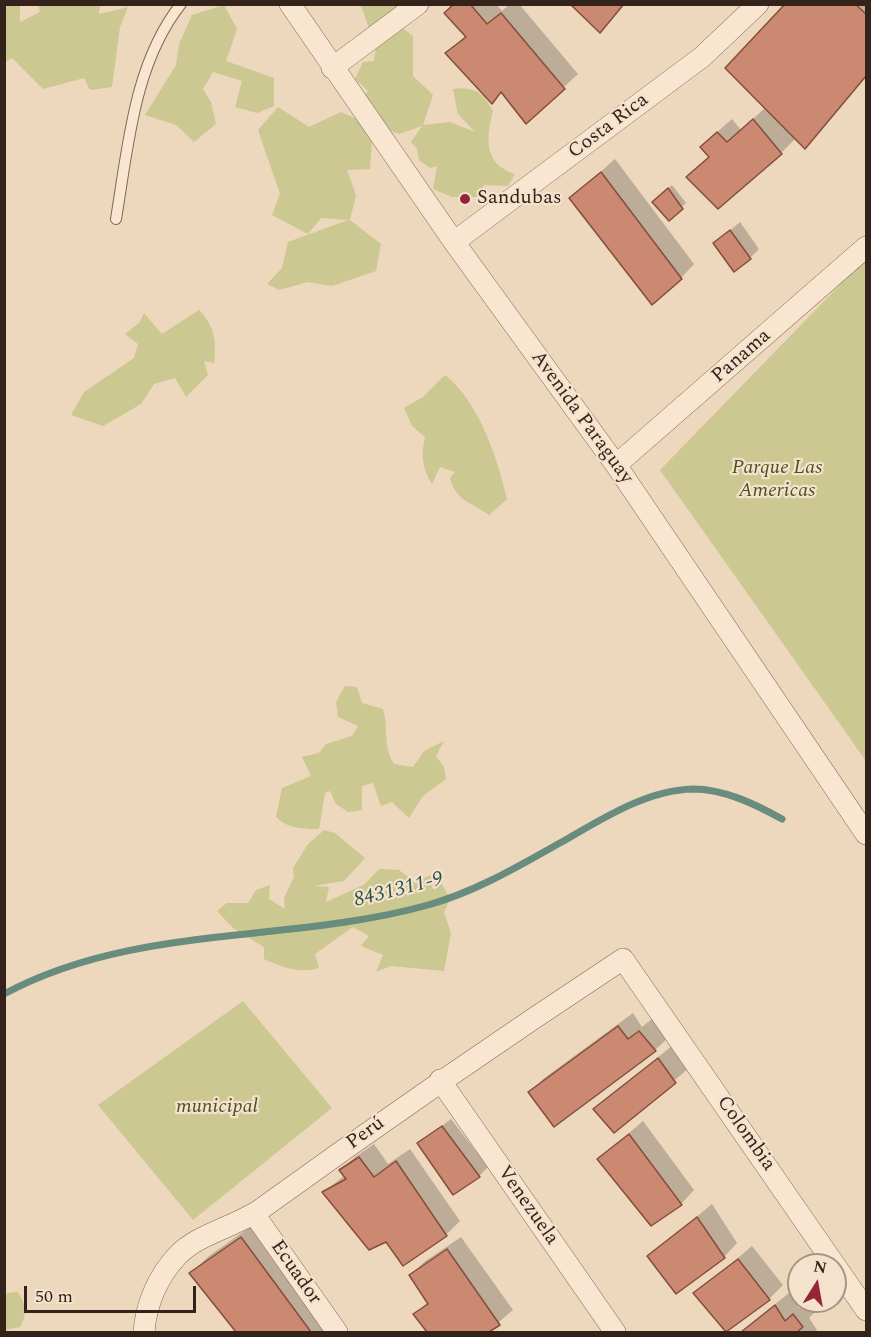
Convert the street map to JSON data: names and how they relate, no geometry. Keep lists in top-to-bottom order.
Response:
{
  "streets": {
    "street": [
      "Costa Rica",
      "Panama",
      "Avenida Paraguay",
      "Perú",
      "Colombia",
      "Venezuela",
      "Ecuador"
    ]
  },
  "crossings": [
    ["Costa Rica", "Avenida Paraguay"],
    ["Panama", "Avenida Paraguay"],
    ["Perú", "Colombia"],
    ["Perú", "Venezuela"],
    ["Perú", "Ecuador"]
  ],
  "water": ["8431311-9"],
  "parks": ["Parque Las Americas", "municipal"],
  "places": ["Sandubas"],
  "scale_bar": "50 m",
  "north": "top"
}
